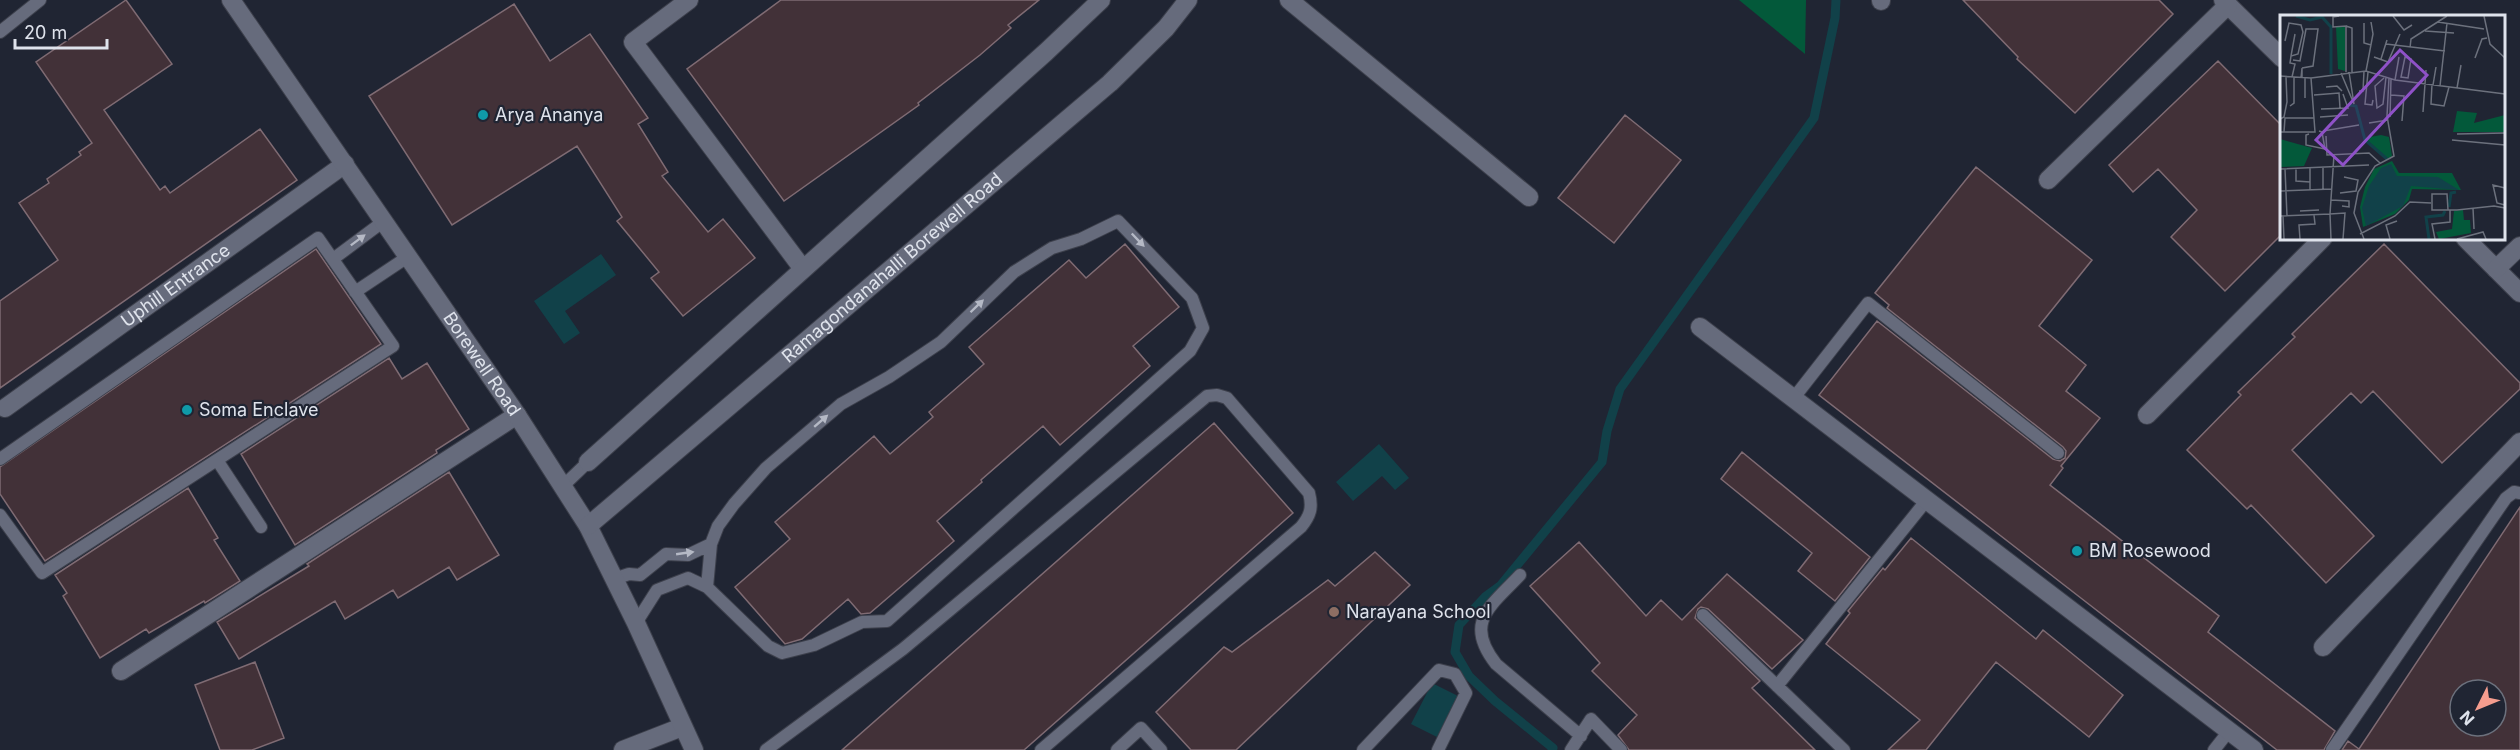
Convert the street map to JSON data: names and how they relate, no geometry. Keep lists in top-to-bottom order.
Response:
{
  "streets": {
    "street": ["Ramagondanahalli Borewell Road", "Uphill Entrance", "Borewell Road"]
  },
  "crossings": [
    ["Ramagondanahalli Borewell Road", "Borewell Road"],
    ["Uphill Entrance", "Borewell Road"]
  ],
  "places": [
    "Arya Ananya",
    "Soma Enclave",
    "BM Rosewood",
    "Narayana School"
  ],
  "scale_bar": "20 m",
  "north": "bottom left"
}
